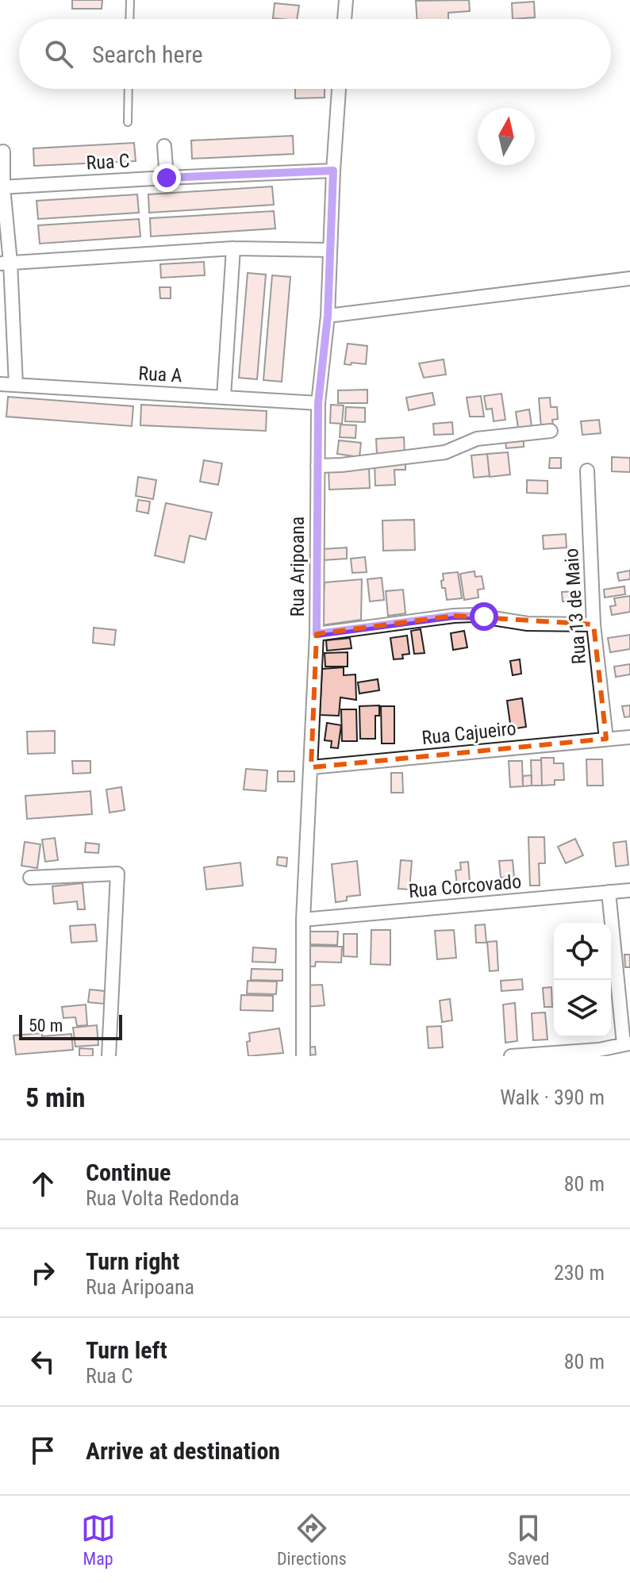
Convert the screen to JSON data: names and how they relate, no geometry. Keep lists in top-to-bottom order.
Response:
{
  "streets": {
    "street": [
      "Rua C",
      "Rua A",
      "Rua Aripoana",
      "Rua 13 de Maio",
      "Rua Cajueiro",
      "Rua Corcovado"
    ]
  },
  "crossings": [
    ["Rua C", "Rua Aripoana"],
    ["Rua A", "Rua Aripoana"],
    ["Rua Aripoana", "Rua Cajueiro"],
    ["Rua Aripoana", "Rua Corcovado"],
    ["Rua 13 de Maio", "Rua Cajueiro"]
  ],
  "scale_bar": "50 m",
  "north": "top",
  "page": {
    "search": "Search here",
    "scale": "50 m",
    "heading": ["5 min", "Walk · 390 m"],
    "list": [
      ["Continue", "Rua Volta Redonda", "80 m"],
      ["Turn right", "Rua Aripoana", "230 m"],
      ["Turn left", "Rua C", "80 m"],
      "Arrive at destination"
    ],
    "nav": ["Map", "Directions", "Saved"]
  }
}
